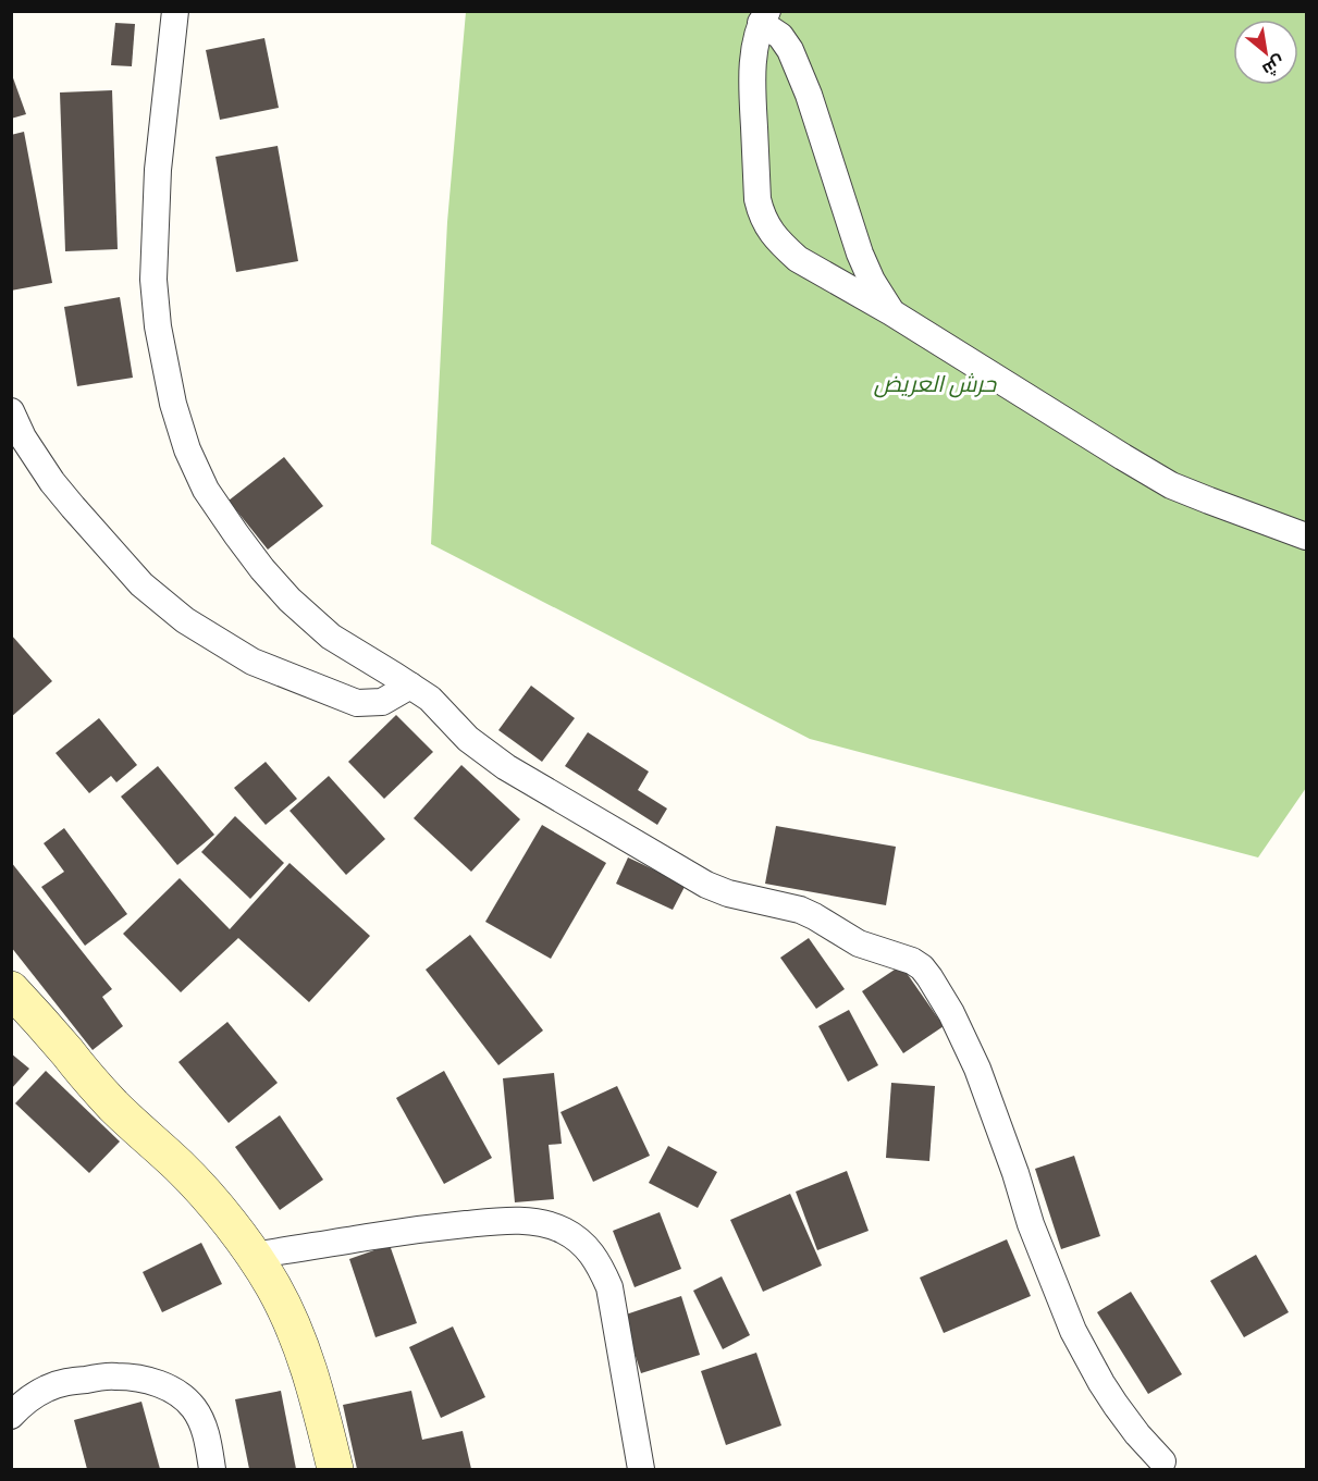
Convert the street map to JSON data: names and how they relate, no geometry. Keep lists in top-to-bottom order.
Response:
{
  "parks": ["حرش العريض"],
  "north": "bottom right"
}
